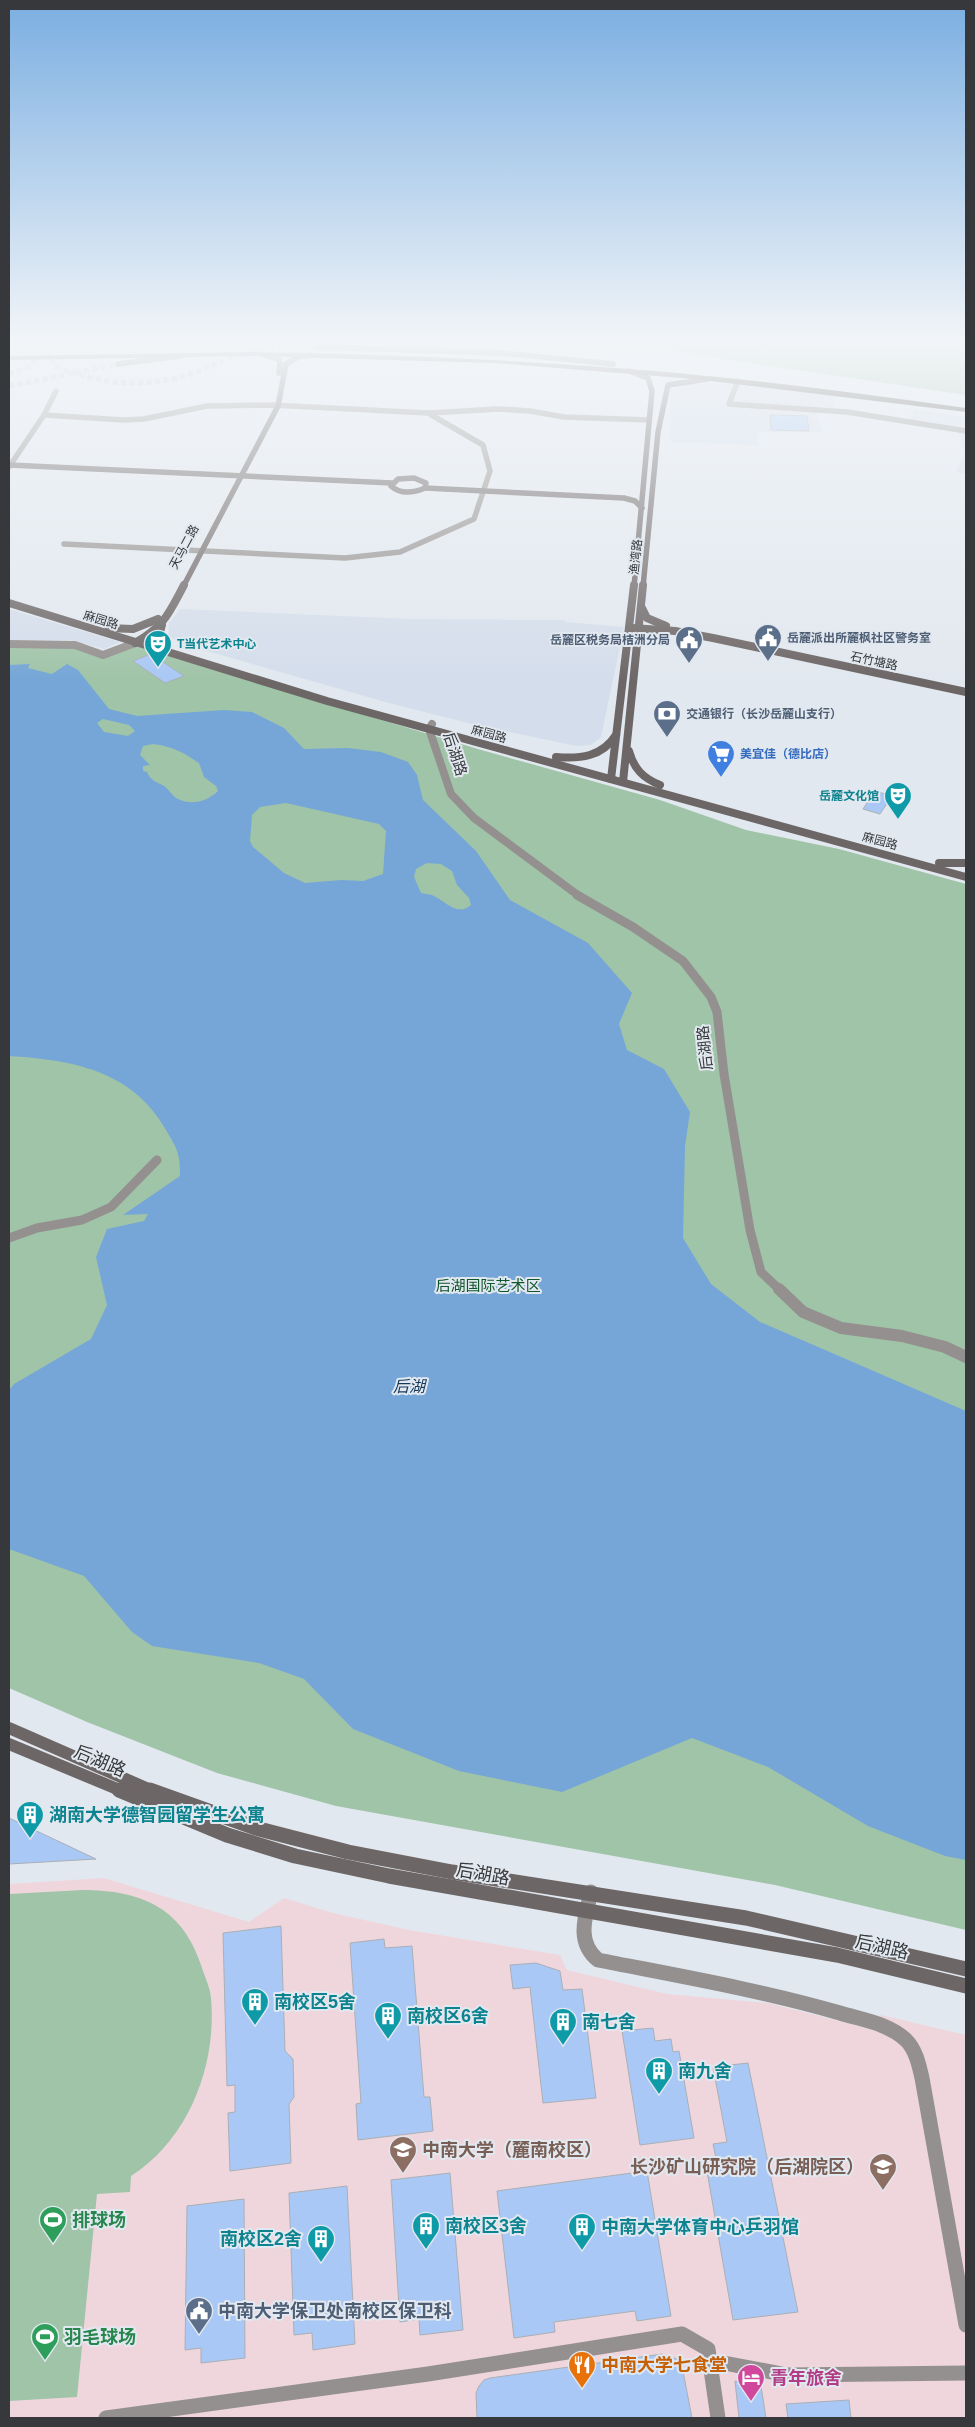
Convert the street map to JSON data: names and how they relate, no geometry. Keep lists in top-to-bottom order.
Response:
{
  "streets": {
    "main road": [
      "天马二路",
      "渔湾路",
      "麻园路",
      "石竹塘路",
      "后湖路"
    ]
  },
  "crossings": [
    ["天马二路", "麻园路"],
    ["渔湾路", "麻园路"],
    ["渔湾路", "石竹塘路"],
    ["麻园路", "后湖路"]
  ],
  "water": ["后湖"],
  "parks": ["后湖国际艺术区"],
  "places": {
    "public building": ["岳麓派出所麓枫社区警务室", "岳麓区税务局桔洲分局", "中南大学保卫处南校区保卫科"],
    "theatre": ["T当代艺术中心", "岳麓文化馆"],
    "bank": ["交通银行（长沙岳麓山支行）"],
    "supermarket": ["美宜佳（德比店）"],
    "building": [
      "湖南大学德智园留学生公寓",
      "南校区5舍",
      "南校区6舍",
      "南七舍",
      "南九舍",
      "南校区3舍",
      "中南大学体育中心乒羽馆",
      "南校区2舍"
    ],
    "school or university": ["中南大学（麓南校区）", "长沙矿山研究院（后湖院区）"],
    "sports": ["排球场", "羽毛球场"],
    "restaurant": ["中南大学七食堂"],
    "hotel": ["青年旅舍"]
  }
}
